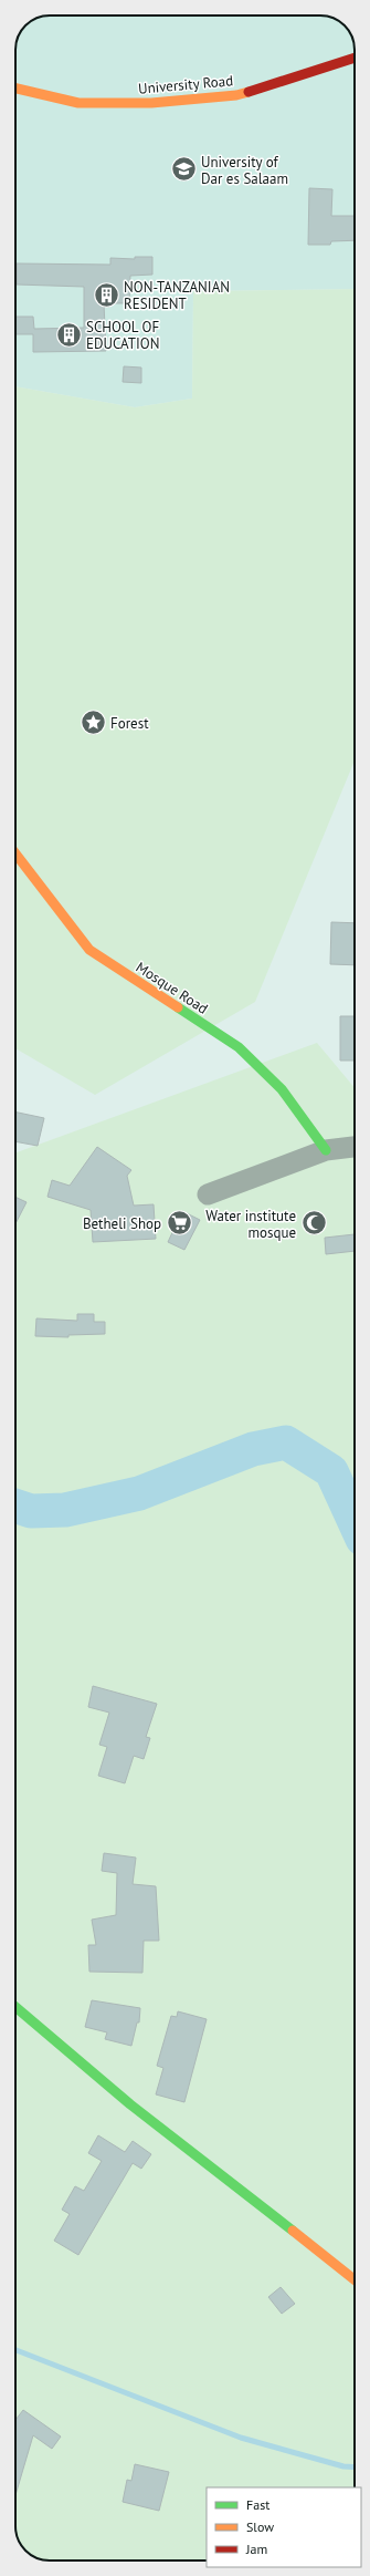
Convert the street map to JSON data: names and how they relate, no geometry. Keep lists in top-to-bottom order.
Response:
{
  "streets": {
    "street": ["University Road", "Mosque Road"]
  },
  "places": {
    "school or university": ["University of Dar es Salaam"],
    "building": ["NON-TANZANIAN RESIDENT", "SCHOOL OF EDUCATION"],
    "place": ["Forest"],
    "supermarket": ["Betheli Shop"],
    "mosque": ["Water institute mosque"]
  },
  "legend": ["Fast", "Slow", "Jam"]
}
